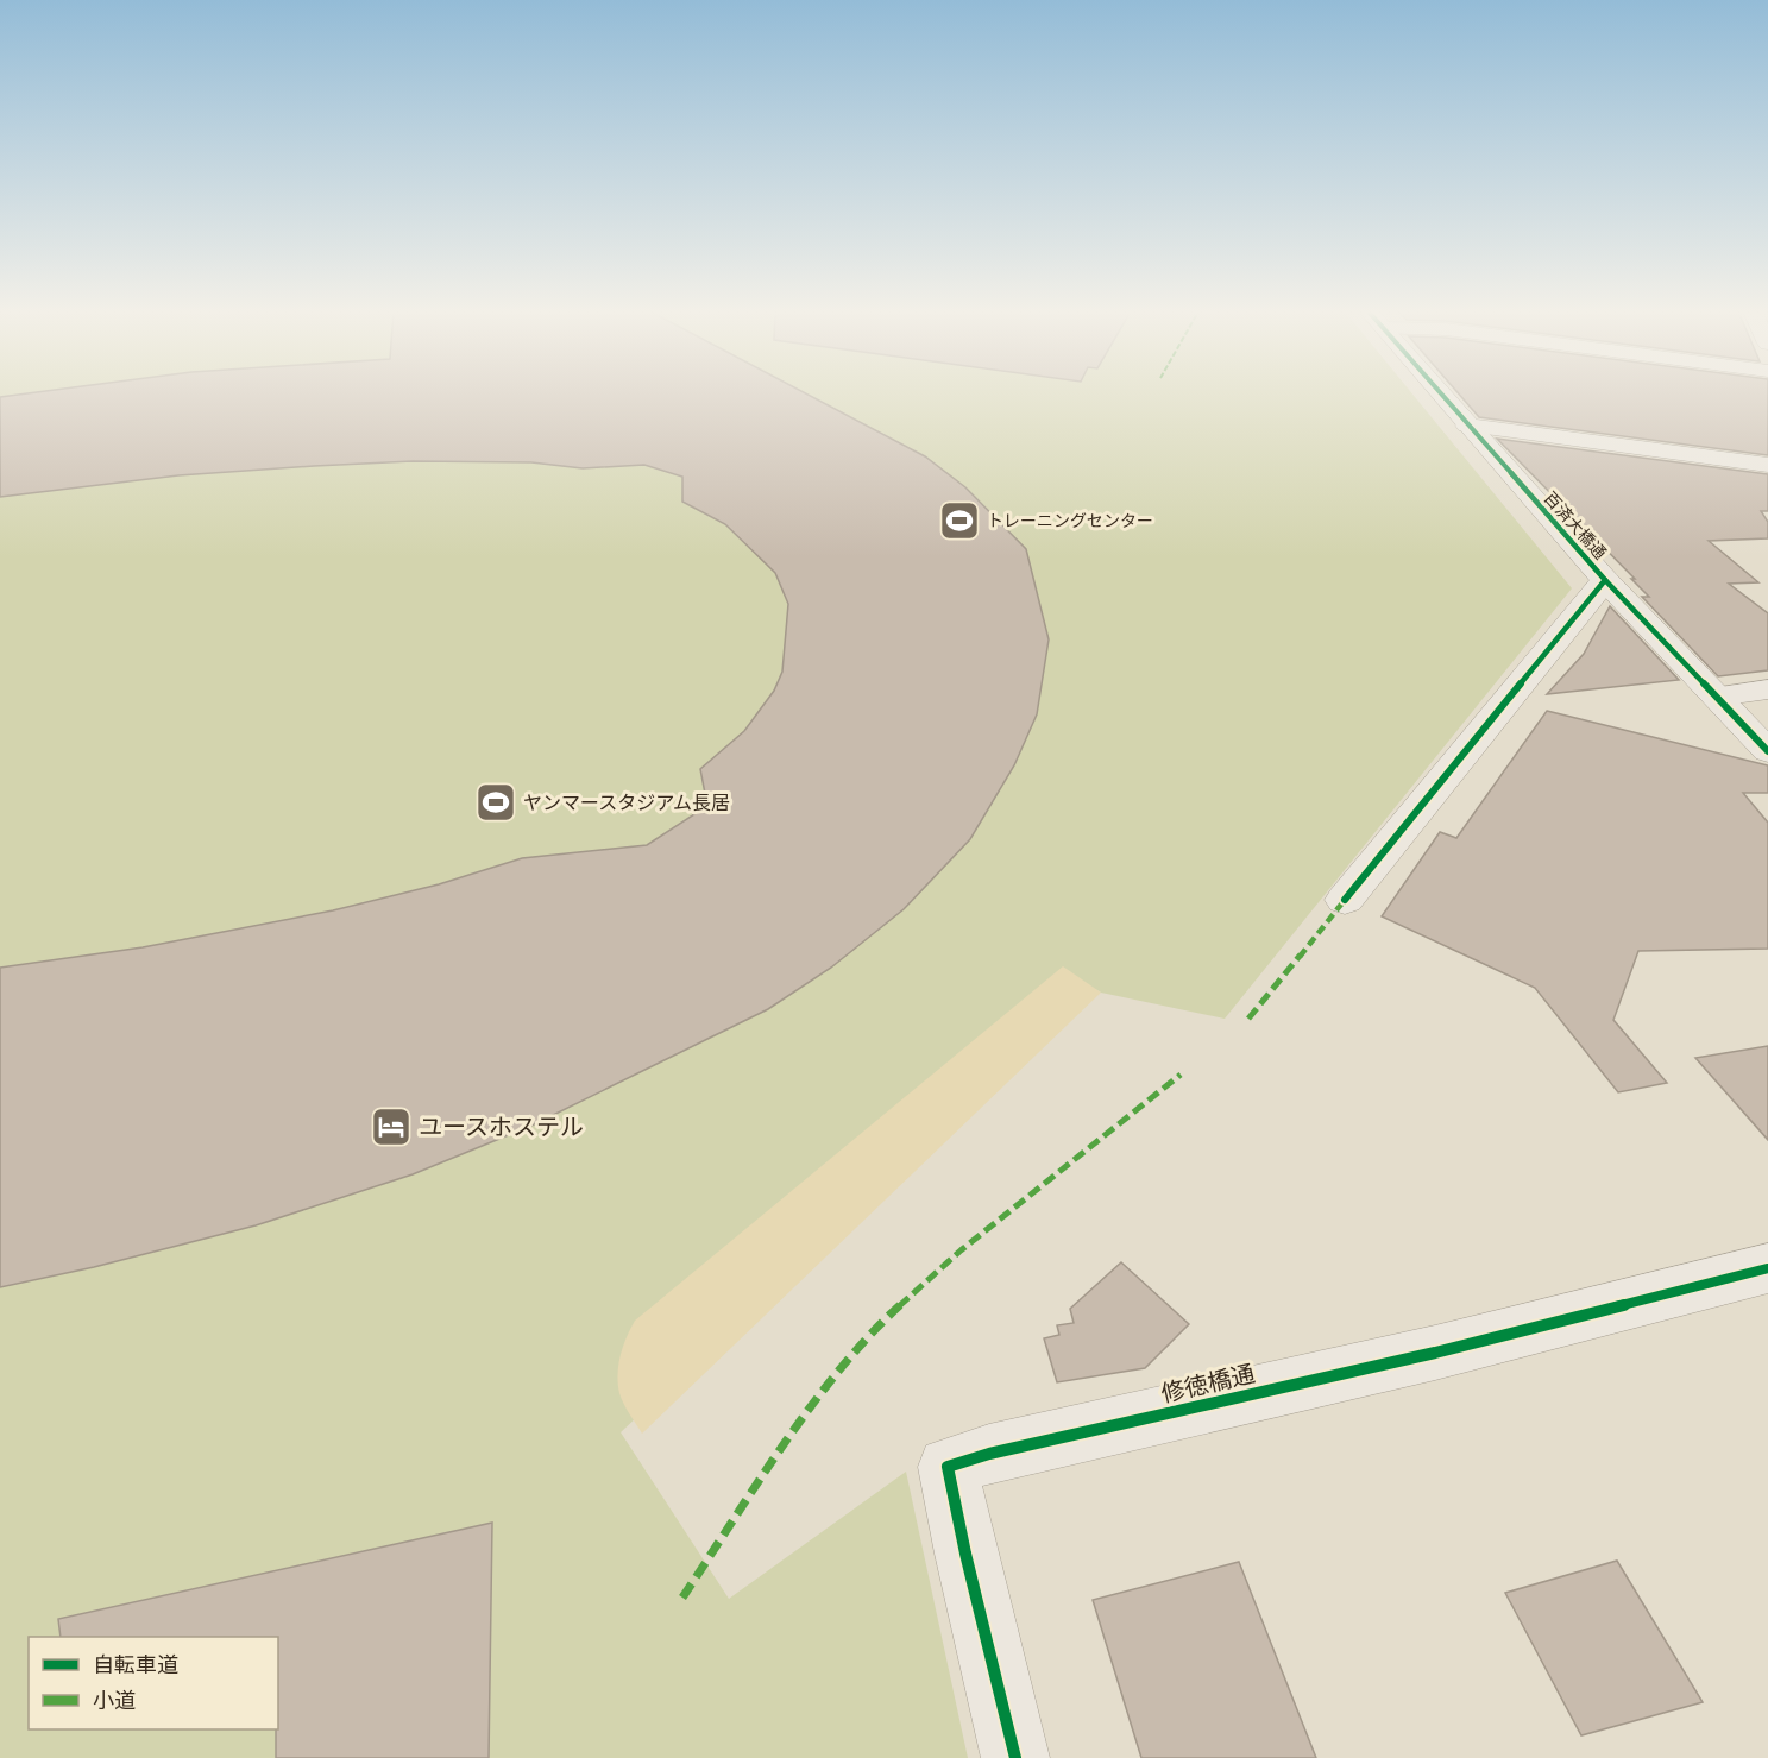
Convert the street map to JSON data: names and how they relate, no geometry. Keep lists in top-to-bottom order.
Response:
{
  "streets": {
    "street": ["百済大橋通", "修徳橋通"]
  },
  "places": {
    "sports": ["トレーニングセンター", "ヤンマースタジアム長居"],
    "hotel": ["ユースホステル"]
  },
  "legend": ["自転車道", "小道"]
}
